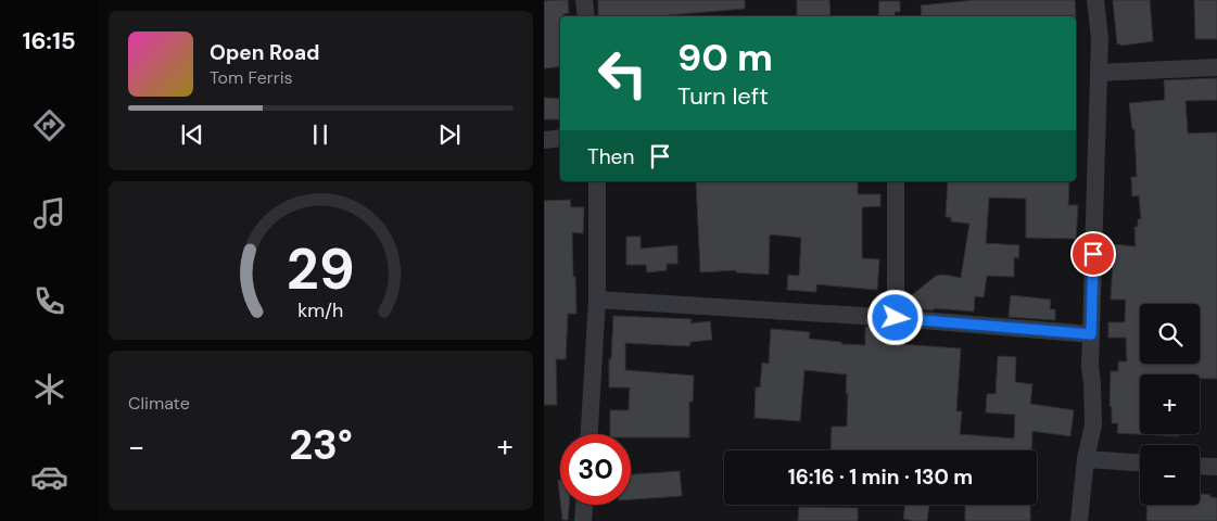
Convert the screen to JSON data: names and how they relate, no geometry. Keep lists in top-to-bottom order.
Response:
{
  "page": {
    "tabs": "16:15",
    "turn": ["90 m", "Turn left"],
    "song": ["Open Road", "Tom Ferris"],
    "then": "Then",
    "map_buttons": ["+", "−"],
    "tile": "Climate",
    "heat": ["−", "23°", "+"],
    "limit": "30",
    "trip": "16:16 · 1 min · 130 m",
    "gauge": ["29", "km/h"]
  }
}
